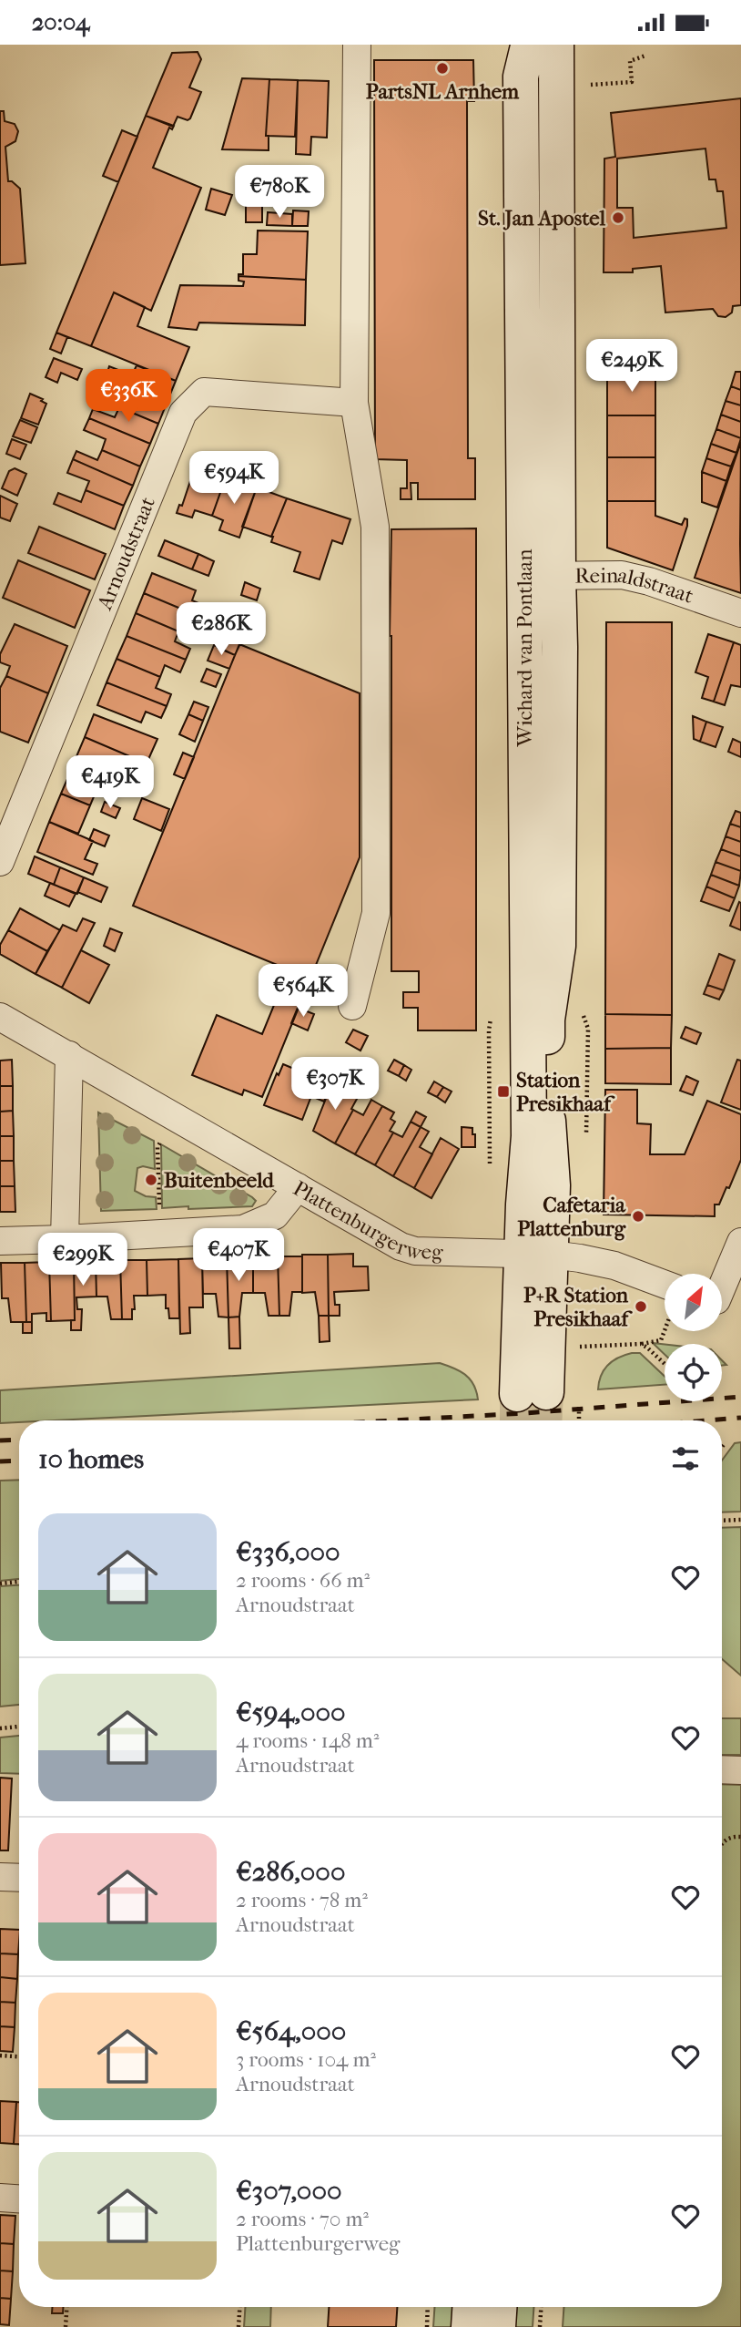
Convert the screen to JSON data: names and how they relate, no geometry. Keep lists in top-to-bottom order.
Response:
{
  "streets": {
    "street": [
      "Arnoudstraat",
      "Reinaldstraat",
      "Wichard van Pontlaan",
      "Plattenburgerweg"
    ]
  },
  "crossings": [
    ["Reinaldstraat", "Wichard van Pontlaan"],
    ["Wichard van Pontlaan", "Plattenburgerweg"]
  ],
  "places": {
    "other": [
      "PartsNL Arnhem",
      "St. Jan Apostel",
      "Buitenbeeld",
      "Cafetaria Plattenburg",
      "P+R Station Presikhaaf"
    ],
    "transit": ["Station Presikhaaf"]
  },
  "north": "top right",
  "page": {
    "status": "20:04",
    "price": [
      "€780K",
      "€249K",
      "€336K",
      "€594K",
      "€286K",
      "€419K",
      "€564K",
      "€307K",
      "€407K",
      "€299K"
    ],
    "heading": "10 homes",
    "list": [
      {
        "name": "€336,000",
        "note": "2 rooms · 66 m² · Arnoudstraat"
      },
      {
        "name": "€594,000",
        "note": "4 rooms · 148 m² · Arnoudstraat"
      },
      {
        "name": "€286,000",
        "note": "2 rooms · 78 m² · Arnoudstraat"
      },
      {
        "name": "€564,000",
        "note": "3 rooms · 104 m² · Arnoudstraat"
      },
      {
        "name": "€307,000",
        "note": "2 rooms · 70 m² · Plattenburgerweg"
      }
    ]
  }
}
